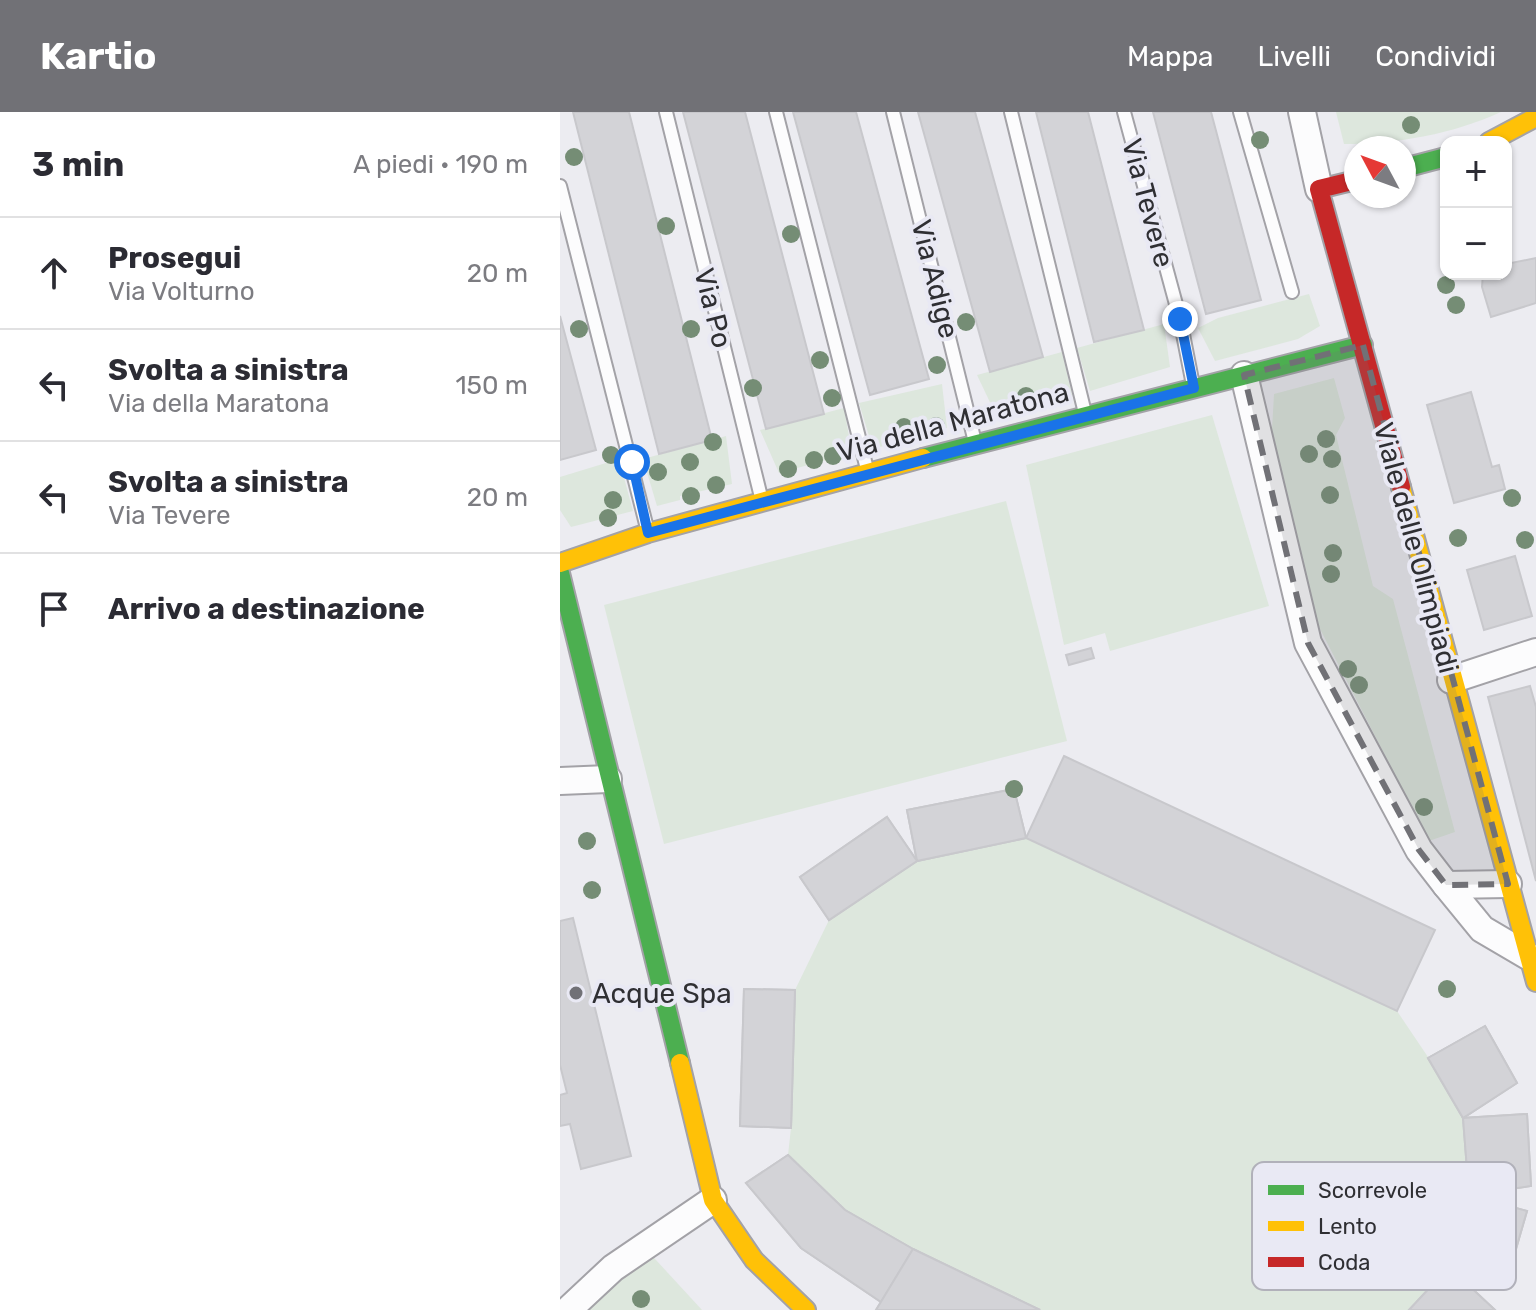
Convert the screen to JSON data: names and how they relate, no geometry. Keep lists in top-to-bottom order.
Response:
{
  "streets": {
    "street": ["Via della Maratona", "Viale delle Olimpiadi"],
    "lane": ["Via Tevere", "Via Adige", "Via Po"]
  },
  "crossings": [
    ["Via Tevere", "Via della Maratona"],
    ["Via Adige", "Via della Maratona"],
    ["Via Po", "Via della Maratona"],
    ["Via della Maratona", "Viale delle Olimpiadi"]
  ],
  "places": ["Acque Spa"],
  "legend": ["Scorrevole", "Lento", "Coda"],
  "north": "top left",
  "page": {
    "header": "Kartio",
    "nav": ["Mappa", "Livelli", "Condividi"],
    "heading": ["3 min", "A piedi · 190 m"],
    "map_buttons": ["+", "−"],
    "list": [
      ["Prosegui", "Via Volturno", "20 m"],
      ["Svolta a sinistra", "Via della Maratona", "150 m"],
      ["Svolta a sinistra", "Via Tevere", "20 m"],
      "Arrivo a destinazione"
    ]
  }
}
